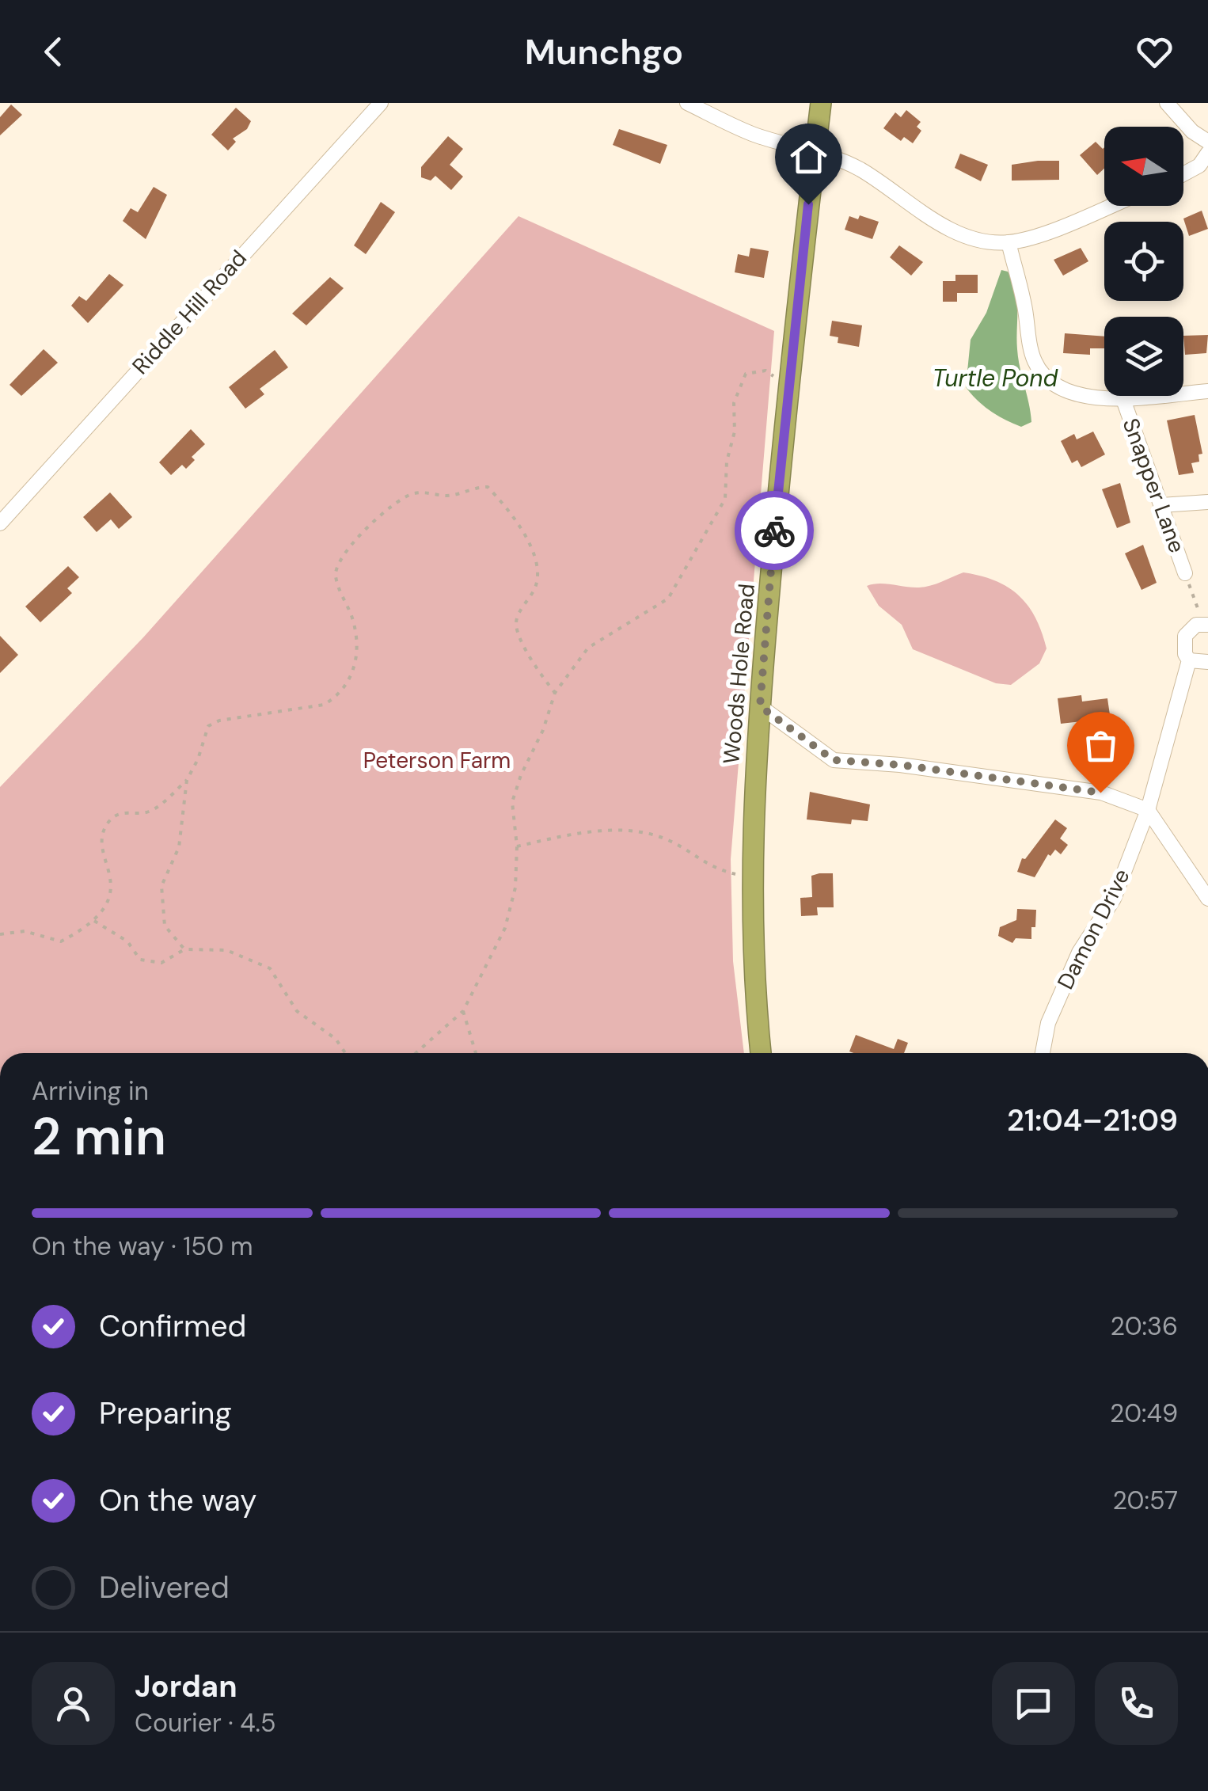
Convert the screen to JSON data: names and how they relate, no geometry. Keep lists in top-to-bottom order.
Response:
{
  "streets": {
    "highway": ["Woods Hole Road"],
    "street": ["Riddle Hill Road", "Snapper Lane", "Damon Drive"]
  },
  "water": ["Turtle Pond"],
  "parks": ["Peterson Farm"],
  "north": "left",
  "page": {
    "header": "Munchgo",
    "heading": ["2 min", "Arriving in", "21:04–21:09"],
    "panel": ["Jordan", "Courier · 4.5"],
    "bar": "On the way · 150 m",
    "list": [
      ["Confirmed", "20:36"],
      ["Preparing", "20:49"],
      ["On the way", "20:57"],
      "Delivered"
    ]
  }
}
